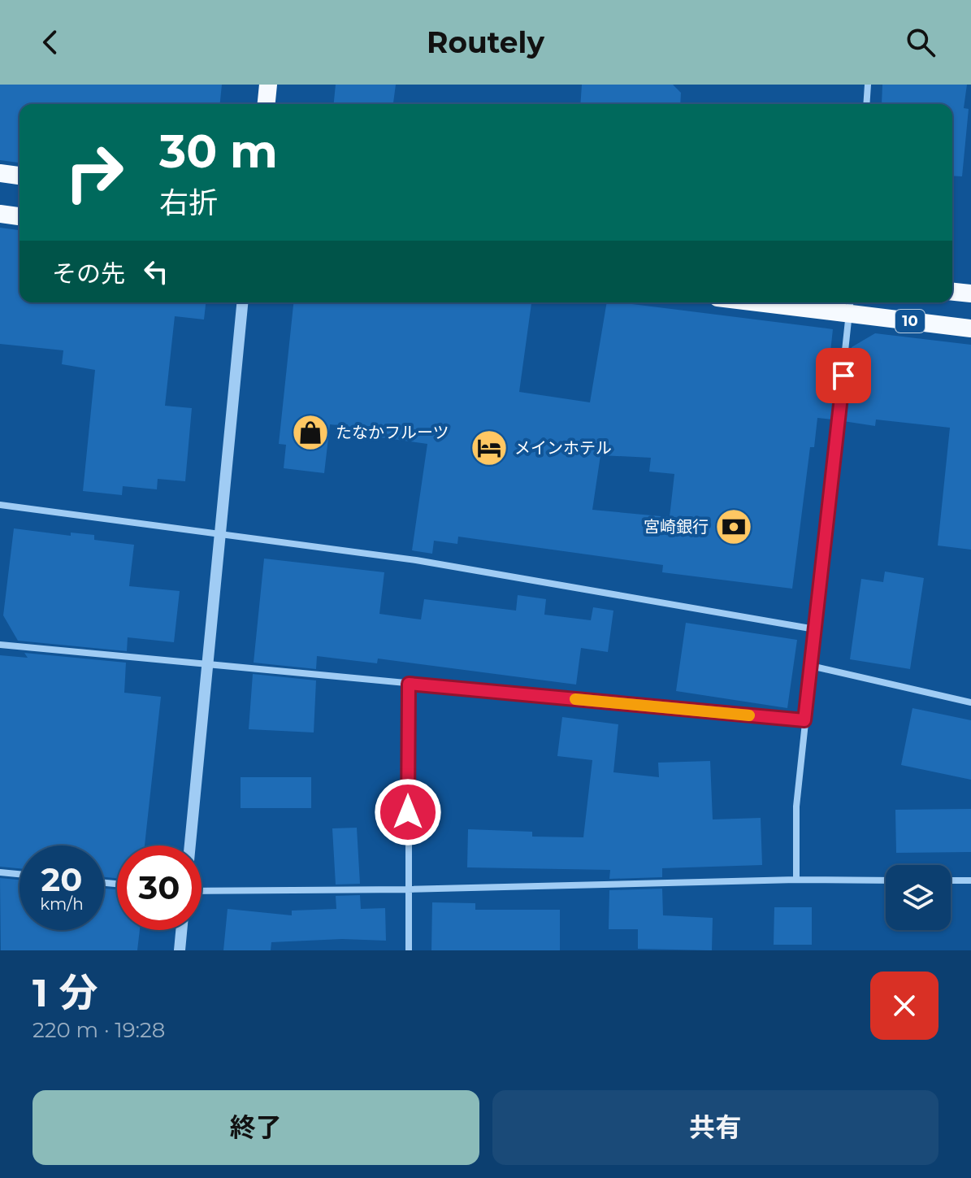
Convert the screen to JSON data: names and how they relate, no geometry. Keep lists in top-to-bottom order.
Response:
{
  "streets": {
    "highway": ["10"]
  },
  "places": {
    "shop": ["たなかフルーツ"],
    "hotel": ["メインホテル"],
    "bank": ["宮崎銀行"]
  },
  "page": {
    "header": "Routely",
    "turn": ["30 m", "右折"],
    "then": "その先",
    "speed": "20 km/h",
    "limit": "30",
    "heading": ["1 分", "220 m · 19:28"],
    "buttons": ["終了", "共有"]
  }
}
